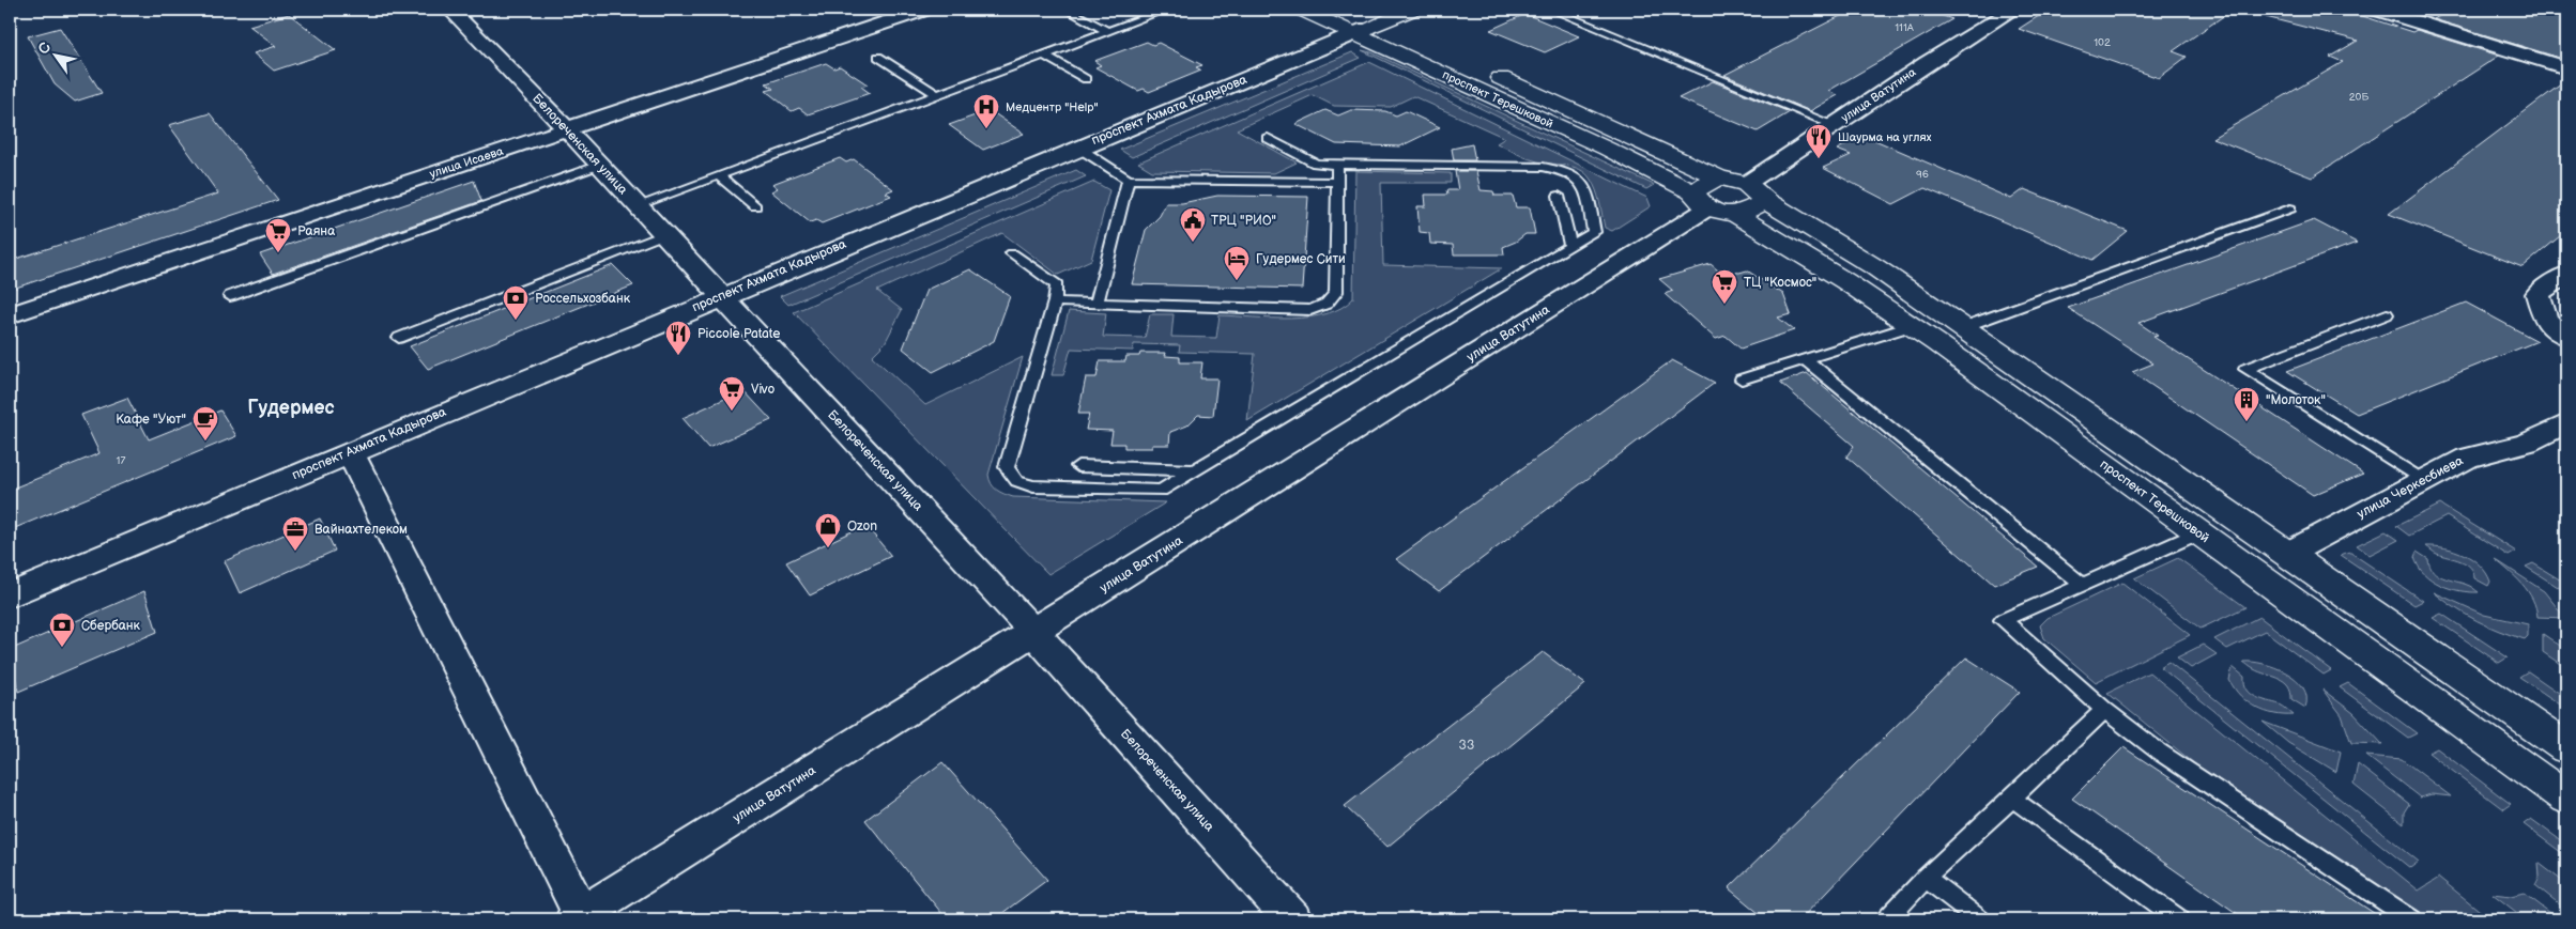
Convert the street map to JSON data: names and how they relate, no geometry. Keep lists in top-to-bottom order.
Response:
{
  "streets": {
    "main road": ["проспект Терешковой", "проспект Ахмата Кадырова"],
    "street": [
      "улица Ватутина",
      "Белореченская улица",
      "улица Исаева",
      "улица Черкесбиева"
    ]
  },
  "crossings": [
    ["улица Ватутина", "проспект Терешковой"],
    ["улица Ватутина", "Белореченская улица"],
    ["проспект Терешковой", "проспект Ахмата Кадырова"],
    ["проспект Ахмата Кадырова", "Белореченская улица"],
    ["Белореченская улица", "улица Исаева"]
  ],
  "districts": ["Гудермес"],
  "places": {
    "hospital": ["Медцентр \"Help\""],
    "restaurant": ["Шаурма на углях", "Piccole Patate"],
    "public building": ["ТРЦ \"РИО\""],
    "supermarket": ["Раяна", "ТЦ \"Космос\"", "Vivo"],
    "hotel": ["Гудермес Сити"],
    "bank": ["Россельхозбанк", "Сбербанк"],
    "building": ["\"Молоток\""],
    "cafe": ["Кафе \"Уют\""],
    "shop": ["Ozon"],
    "office": ["Вайнахтелеком"]
  },
  "house_numbers": [
    "111А",
    "102",
    "20Б",
    "96",
    "17",
    "33"
  ],
  "north": "top left"
}
